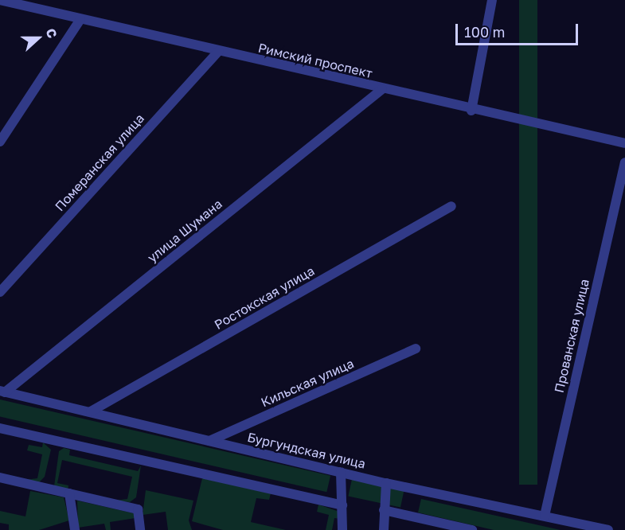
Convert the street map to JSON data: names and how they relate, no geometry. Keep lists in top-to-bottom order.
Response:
{
  "streets": {
    "street": [
      "Римский проспект",
      "Померанская улица",
      "улица Шумана",
      "Ростокская улица",
      "Прованская улица",
      "Кильская улица",
      "Бургундская улица"
    ]
  },
  "crossings": [
    ["Римский проспект", "Померанская улица"],
    ["Римский проспект", "улица Шумана"],
    ["улица Шумана", "Бургундская улица"],
    ["Ростокская улица", "Бургундская улица"],
    ["Прованская улица", "Бургундская улица"],
    ["Кильская улица", "Бургундская улица"]
  ],
  "scale_bar": "100 m",
  "north": "right"
}
